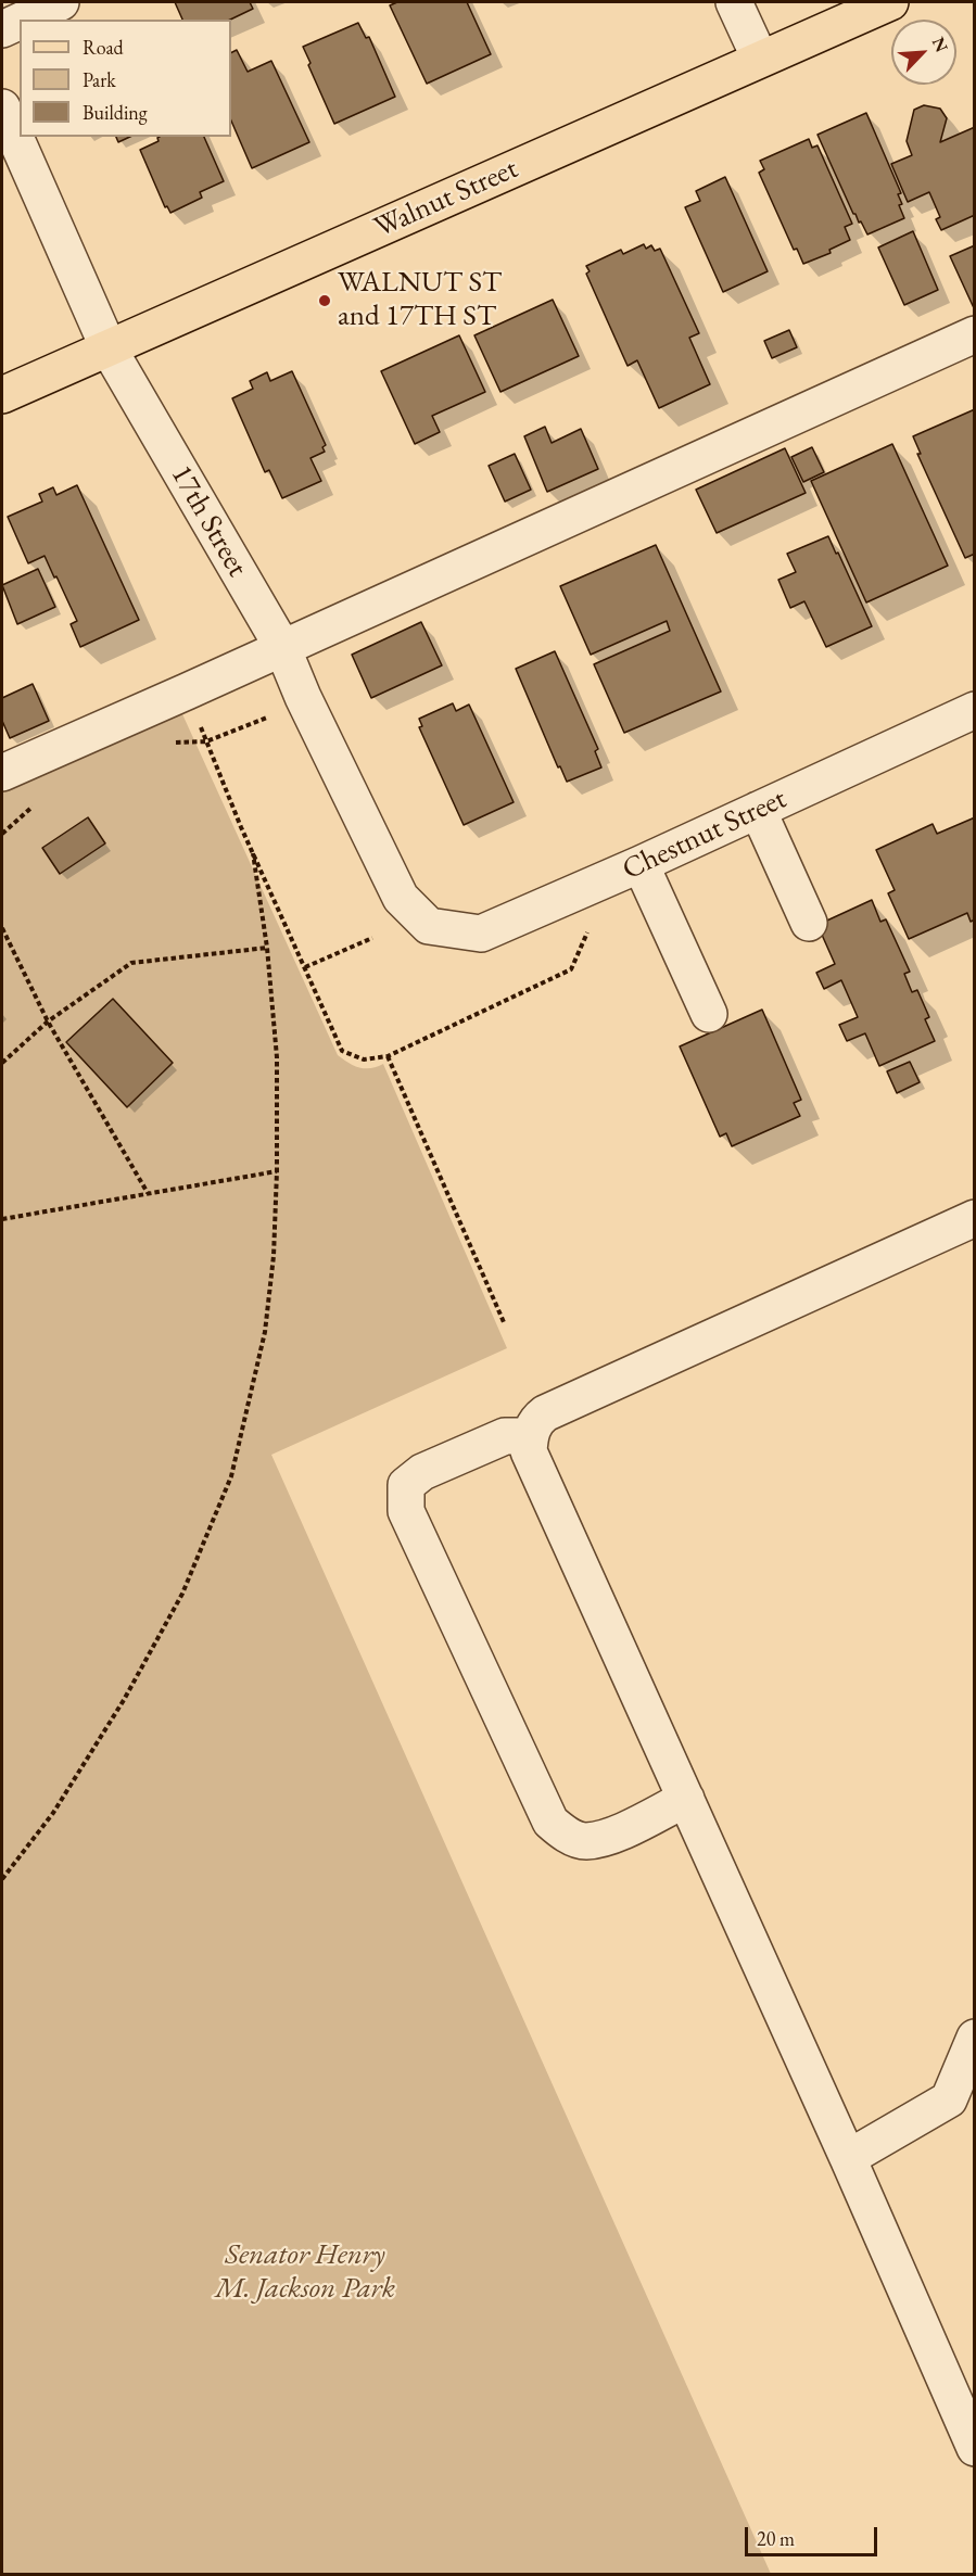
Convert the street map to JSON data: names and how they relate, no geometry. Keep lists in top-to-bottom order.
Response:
{
  "streets": {
    "main road": ["Walnut Street"],
    "street": ["17th Street", "Chestnut Street"]
  },
  "crossings": [
    ["Walnut Street", "17th Street"],
    ["17th Street", "Chestnut Street"]
  ],
  "parks": ["Senator Henry M. Jackson Park"],
  "places": ["WALNUT ST and 17TH ST"],
  "legend": ["Road", "Park", "Building"],
  "scale_bar": "20 m",
  "north": "top right"
}
